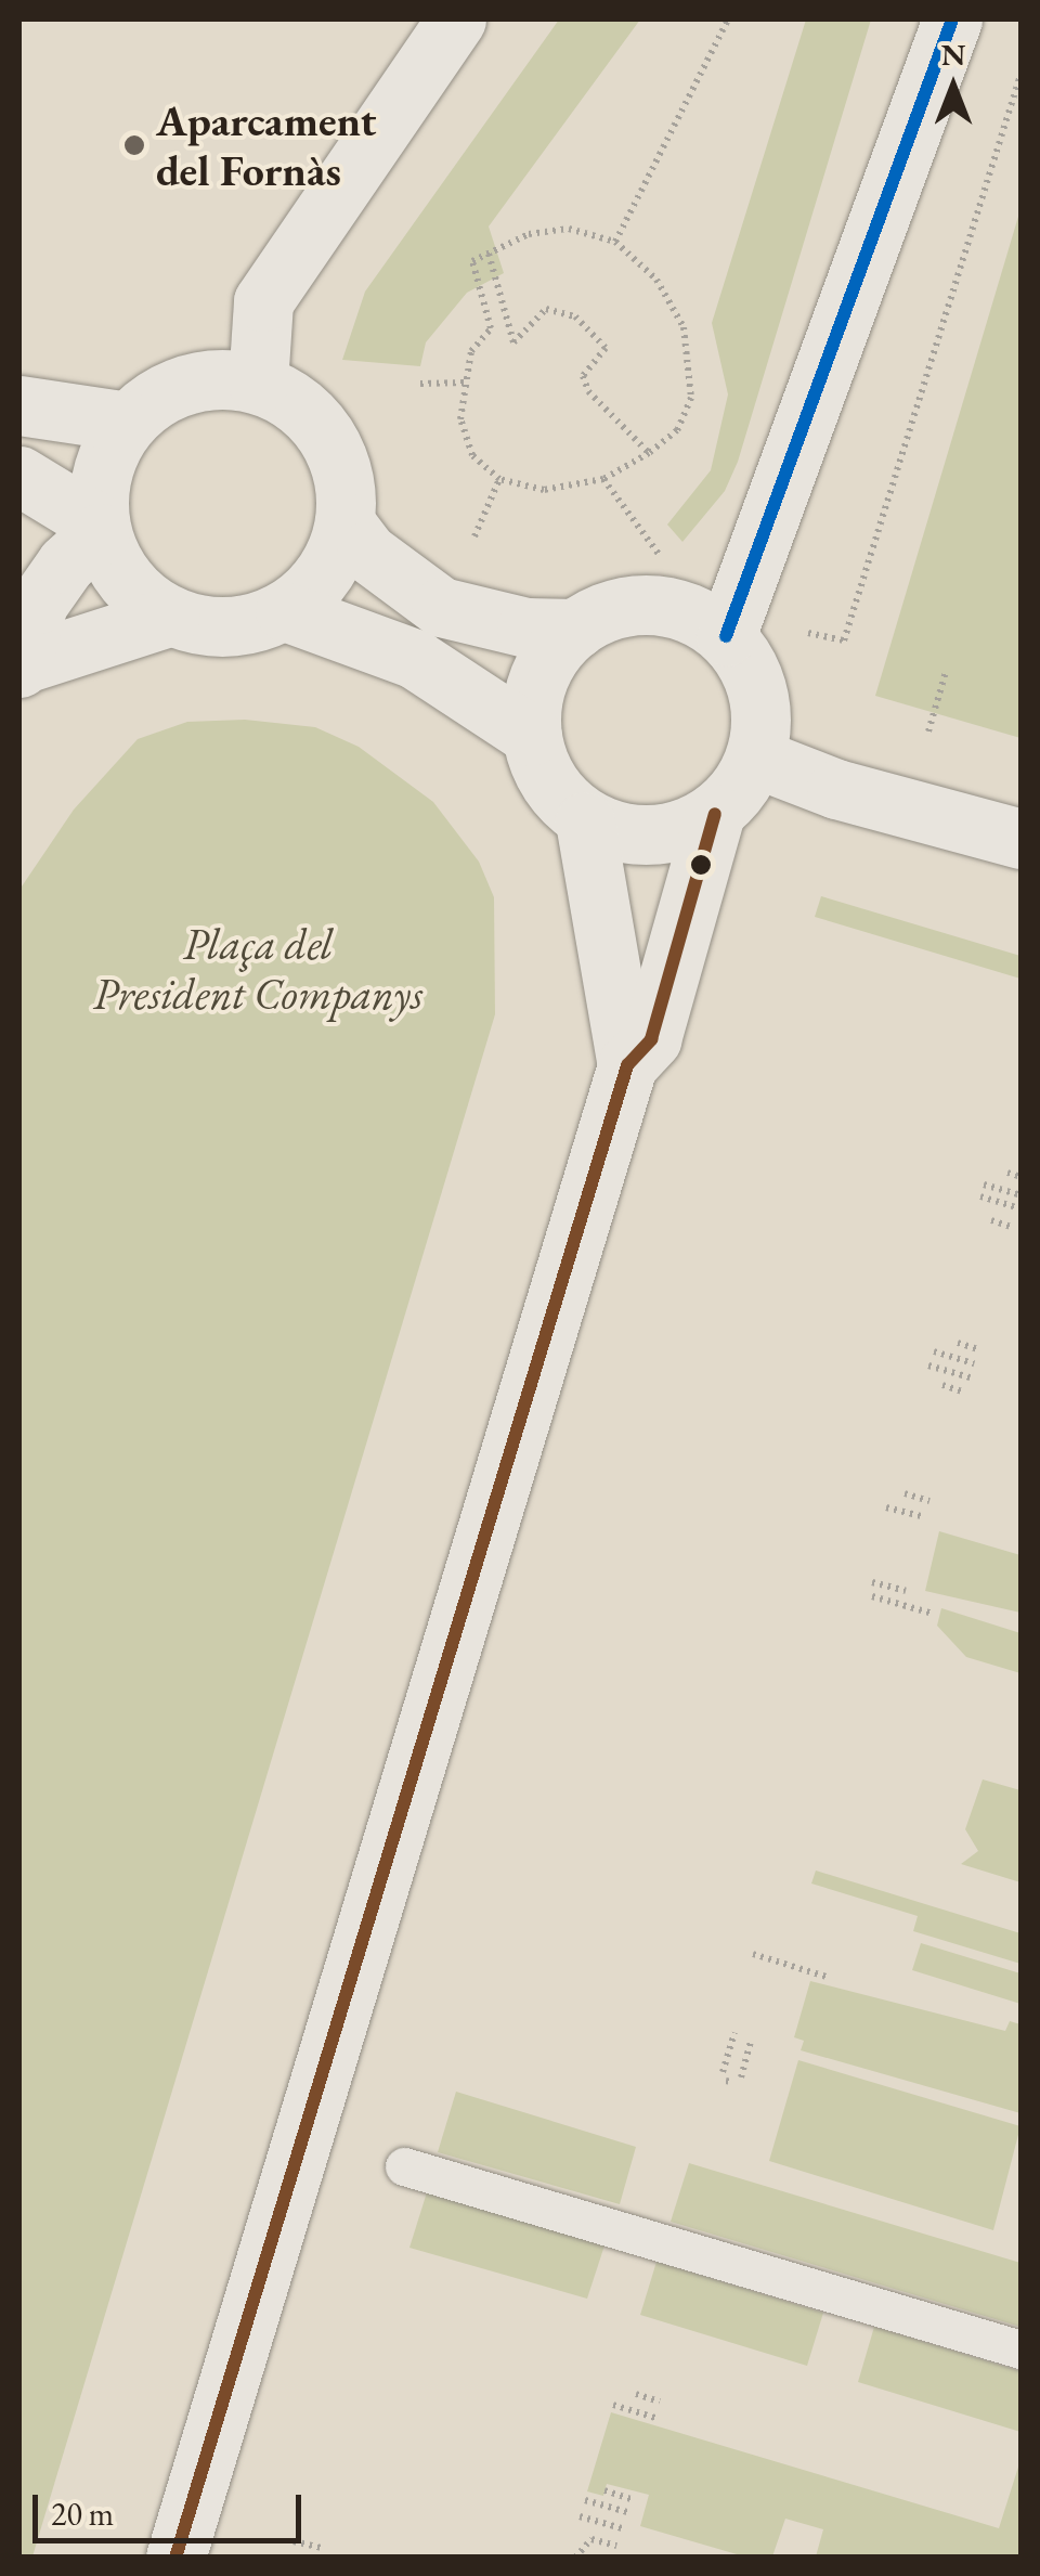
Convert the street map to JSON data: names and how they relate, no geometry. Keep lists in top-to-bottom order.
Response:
{
  "parks": ["Plaça del President Companys"],
  "places": ["Aparcament del Fornàs"],
  "scale_bar": "20 m",
  "north": "top"
}
